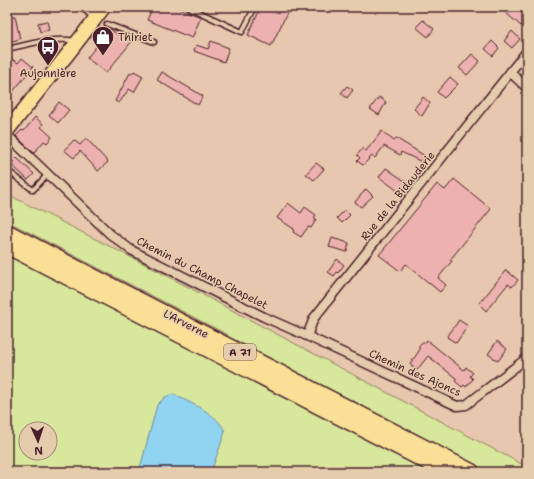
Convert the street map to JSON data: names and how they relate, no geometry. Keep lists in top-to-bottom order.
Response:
{
  "streets": {
    "highway": ["L'Arverne", "A 71"],
    "street": ["Rue de la Bidauderie", "Chemin du Champ Chapelet", "Chemin des Ajoncs"]
  },
  "crossings": [
    ["Rue de la Bidauderie", "Chemin du Champ Chapelet"],
    ["Rue de la Bidauderie", "Chemin des Ajoncs"],
    ["Chemin du Champ Chapelet", "Chemin des Ajoncs"]
  ],
  "places": {
    "shop": ["Thiriet"],
    "bus stop": ["Aujonnière"]
  },
  "north": "bottom"
}
